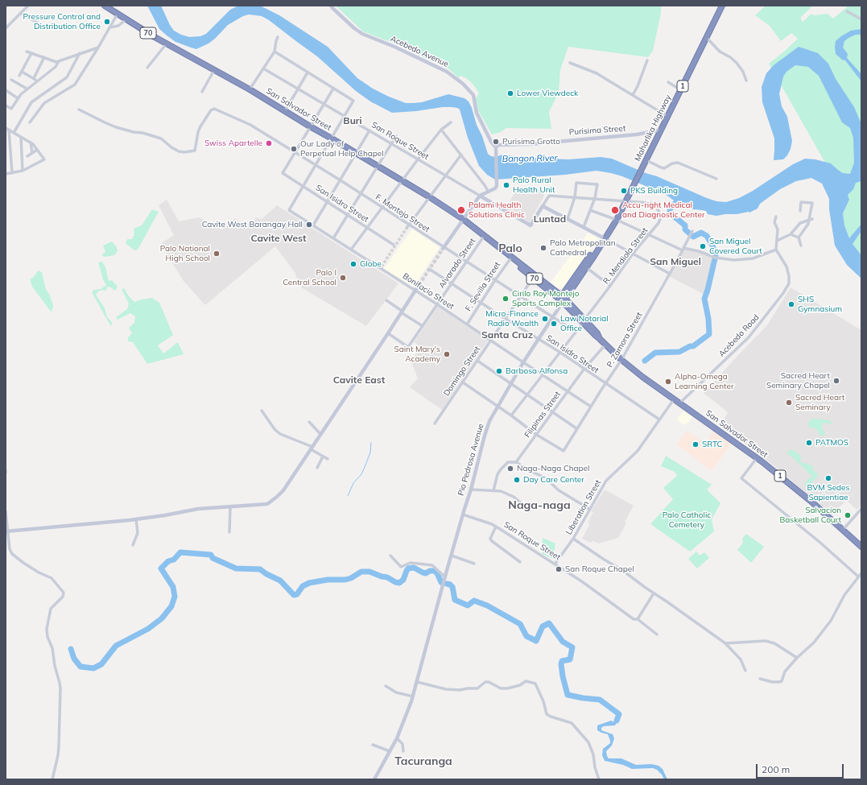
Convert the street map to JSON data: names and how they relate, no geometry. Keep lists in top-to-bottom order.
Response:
{
  "streets": {
    "highway": [
      "70",
      "1",
      "San Salvador Street",
      "Maharlika Highway"
    ],
    "main road": [
      "Acebedo Avenue",
      "Purisima Street",
      "San Roque Street",
      "Pio Pedrosa Avenue"
    ],
    "street": [
      "San Isidro Street",
      "F. Montejo Street",
      "R. Mendiola Street",
      "Alvarado Street",
      "F. Sevilla Street",
      "Bonifacio Street",
      "Acebedo Road",
      "P. Zamora Street",
      "Domingo Street",
      "Filipinas Street",
      "Liberation Street"
    ]
  },
  "crossings": [
    ["Acebedo Avenue", "Purisima Street"],
    ["1", "San Salvador Street"],
    ["1", "Maharlika Highway"],
    ["1", "R. Mendiola Street"],
    ["1", "Pio Pedrosa Avenue"],
    ["San Salvador Street", "R. Mendiola Street"],
    ["San Salvador Street", "Alvarado Street"],
    ["San Salvador Street", "F. Sevilla Street"],
    ["San Salvador Street", "Acebedo Road"],
    ["San Salvador Street", "P. Zamora Street"],
    ["San Salvador Street", "Domingo Street"],
    ["San Salvador Street", "Filipinas Street"],
    ["San Salvador Street", "Pio Pedrosa Avenue"],
    ["San Salvador Street", "Liberation Street"],
    ["Maharlika Highway", "Purisima Street"],
    ["Maharlika Highway", "R. Mendiola Street"],
    ["San Roque Street", "Pio Pedrosa Avenue"],
    ["San Roque Street", "Liberation Street"],
    ["San Isidro Street", "F. Montejo Street"],
    ["San Isidro Street", "R. Mendiola Street"],
    ["San Isidro Street", "Alvarado Street"],
    ["San Isidro Street", "F. Sevilla Street"],
    ["San Isidro Street", "Bonifacio Street"],
    ["San Isidro Street", "P. Zamora Street"],
    ["San Isidro Street", "Domingo Street"],
    ["San Isidro Street", "Filipinas Street"],
    ["San Isidro Street", "Pio Pedrosa Avenue"],
    ["San Isidro Street", "Liberation Street"],
    ["F. Montejo Street", "R. Mendiola Street"],
    ["F. Montejo Street", "Alvarado Street"],
    ["F. Montejo Street", "F. Sevilla Street"],
    ["F. Montejo Street", "Domingo Street"],
    ["F. Montejo Street", "Pio Pedrosa Avenue"],
    ["R. Mendiola Street", "Bonifacio Street"],
    ["Alvarado Street", "Bonifacio Street"],
    ["F. Sevilla Street", "Bonifacio Street"],
    ["Bonifacio Street", "P. Zamora Street"],
    ["Bonifacio Street", "Domingo Street"],
    ["Bonifacio Street", "Filipinas Street"],
    ["Bonifacio Street", "Pio Pedrosa Avenue"],
    ["P. Zamora Street", "Filipinas Street"]
  ],
  "districts": [
    "Buri",
    "Luntad",
    "Cavite West",
    "Palo",
    "San Miguel",
    "Santa Cruz",
    "Cavite East",
    "Naga-naga",
    "Tacuranga"
  ],
  "water": ["Bangon River"],
  "parks": ["Palo Catholic Cemetery"],
  "places": [
    "Pressure Control and Distribution Office",
    "Lower Viewdeck",
    "Purisima Grotto",
    "Swiss Apartelle",
    "Our Lady of Perpetual Help Chapel",
    "Palo Rural Health Unit",
    "PKS Building",
    "Palami Health Solutions Clinic",
    "Accu-right Medical and Diagnostic Center",
    "Cavite West Barangay Hall",
    "San Miguel Covered Court",
    "Palo Metropolitan Cathedral",
    "Palo National High School",
    "Globe",
    "Palo I Central School",
    "Cirilo Roy Montejo Sports Complex",
    "SHS Gymnasium",
    "Micro-Finance Radio Wealth",
    "Law Notarial Office",
    "Saint Mary's Academy",
    "Barbosa Alfonsa",
    "Sacred Heart Seminary Chapel",
    "Alpha-Omega Learning Center",
    "Sacred Heart Seminary",
    "PATMOS",
    "SRTC",
    "Naga-Naga Chapel",
    "BVM Sedes Sapientiae",
    "Day Care Center",
    "Salvacion Basketball Court",
    "San Roque Chapel"
  ],
  "scale_bar": "200 m"
}
